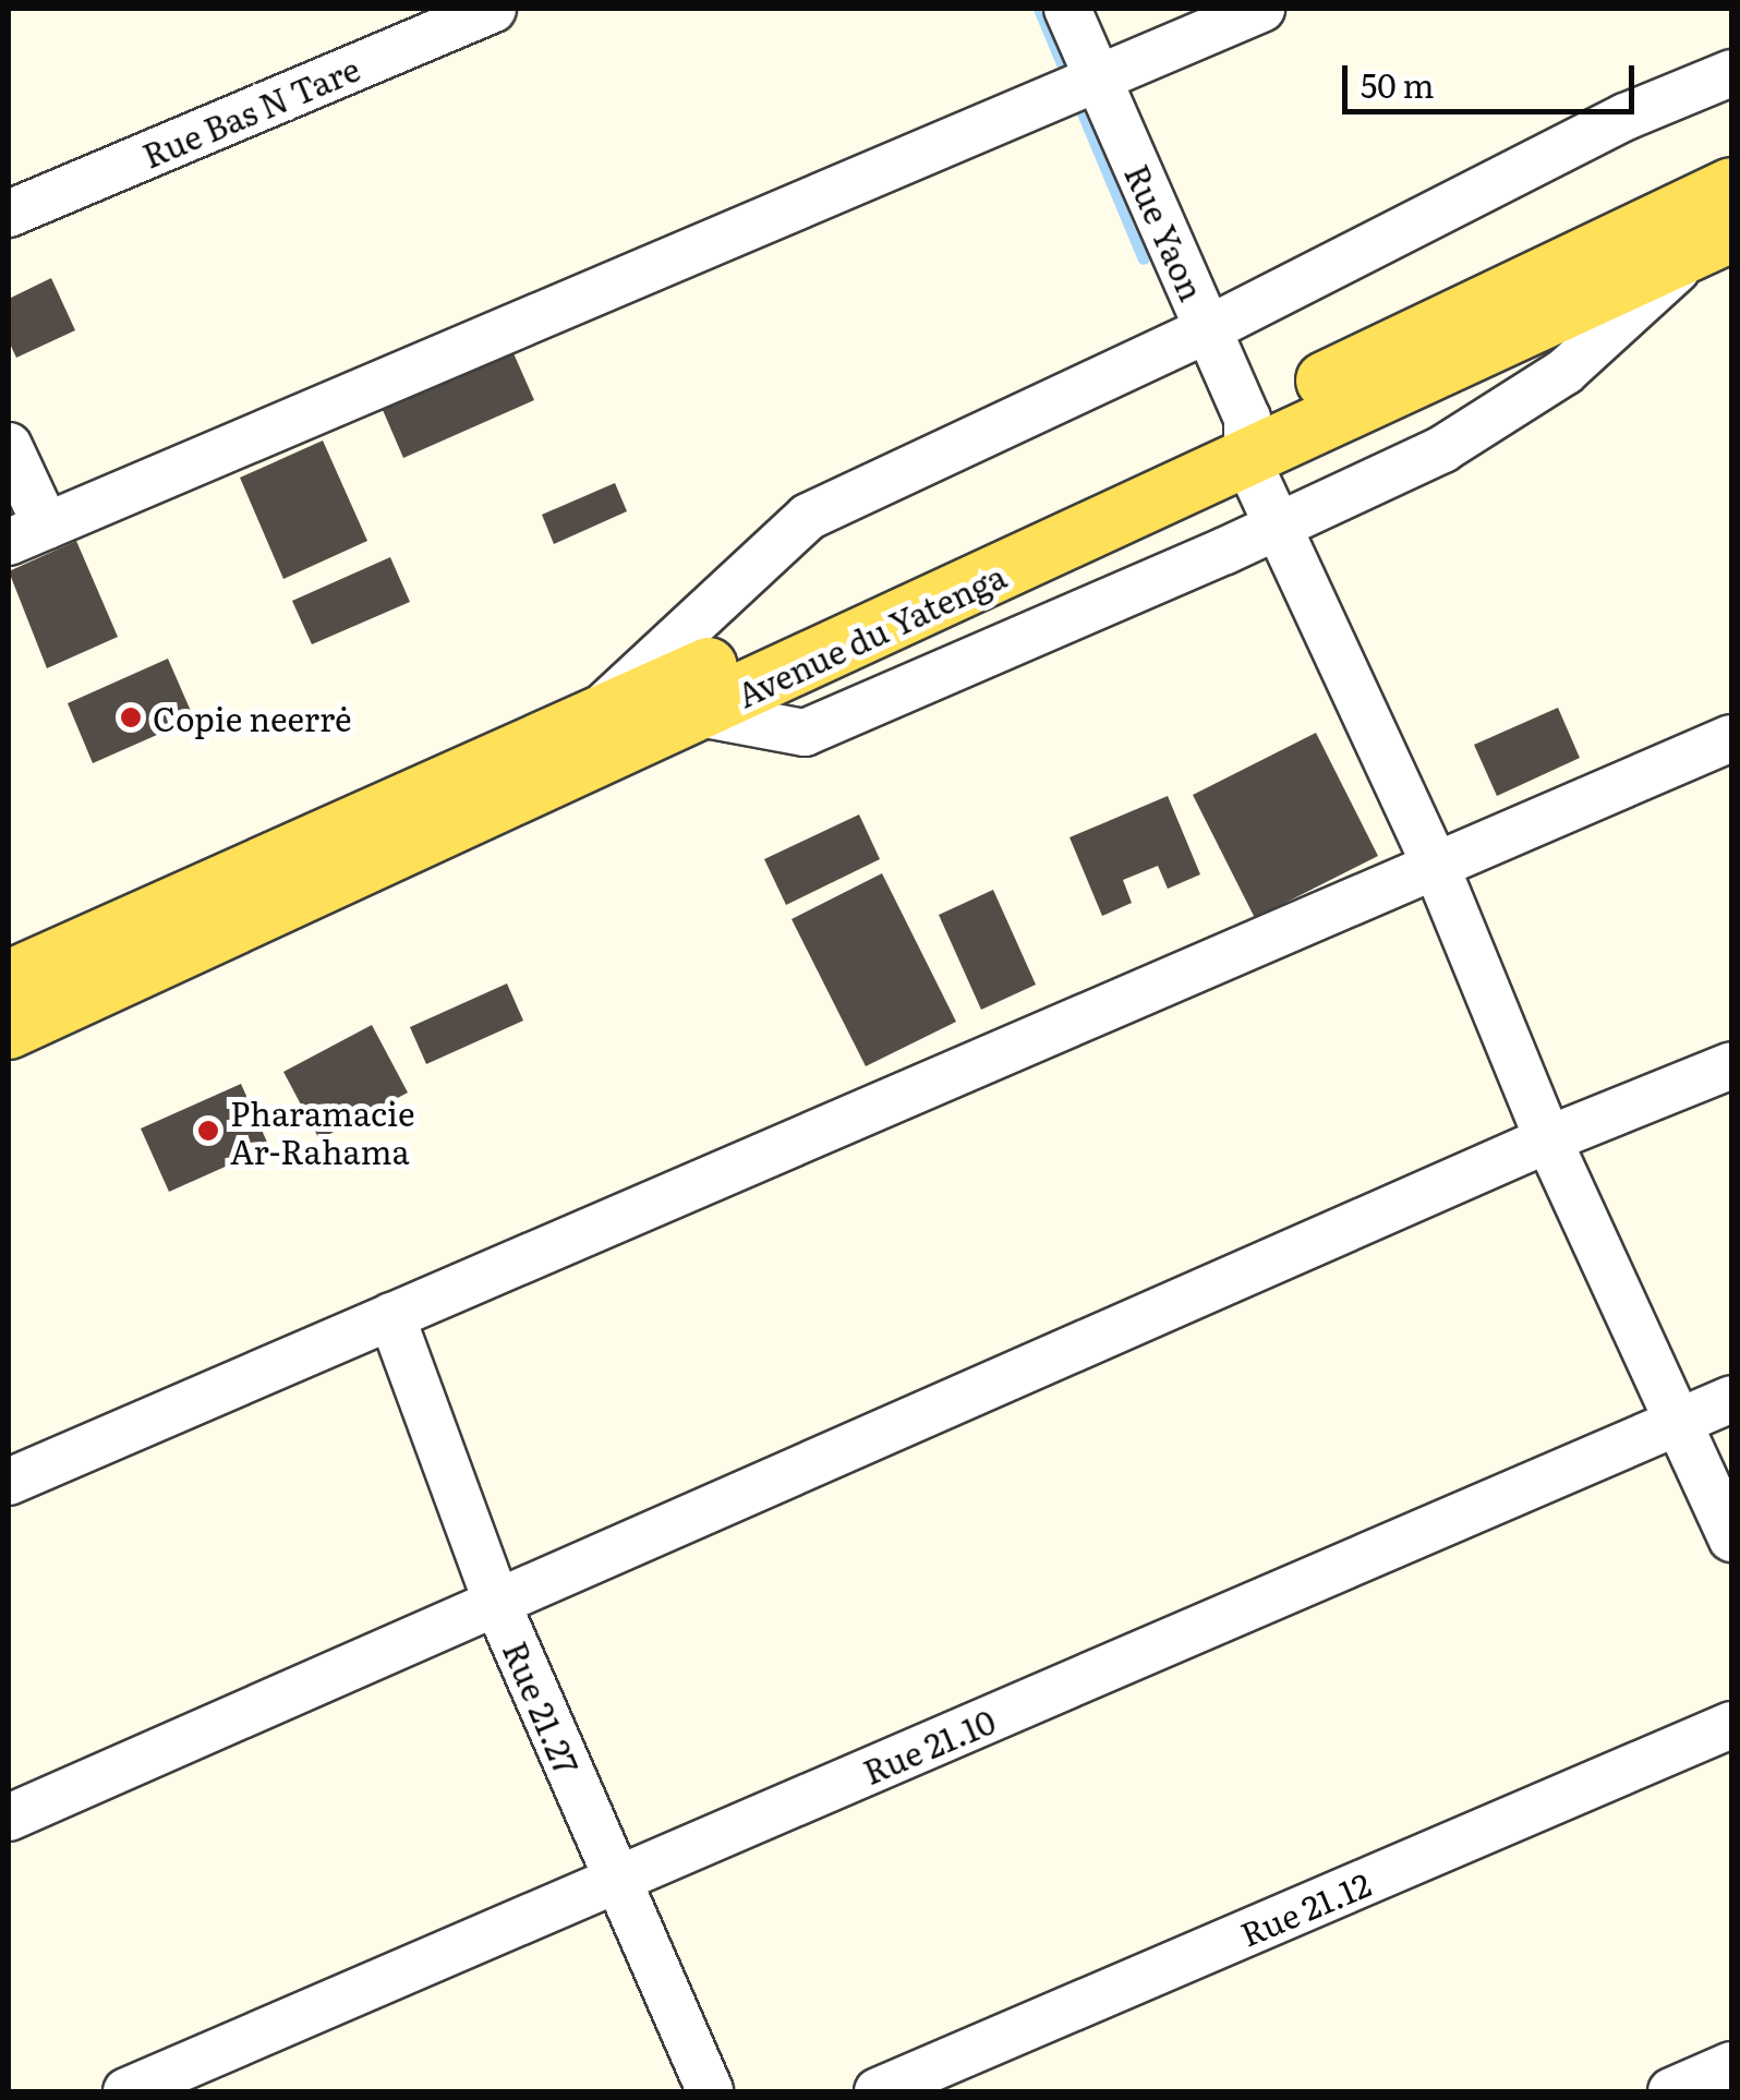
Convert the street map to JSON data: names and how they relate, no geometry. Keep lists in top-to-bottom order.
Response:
{
  "streets": {
    "main road": ["Avenue du Yatenga"],
    "street": [
      "Rue Bas N Tare",
      "Rue Yaon",
      "Rue 21.27",
      "Rue 21.10",
      "Rue 21.12"
    ]
  },
  "crossings": [
    ["Rue Yaon", "Avenue du Yatenga"],
    ["Rue Yaon", "Rue 21.10"],
    ["Rue 21.27", "Rue 21.10"]
  ],
  "places": ["Copie neerrė", "Pharamacie Ar-Rahama"],
  "scale_bar": "50 m"
}
